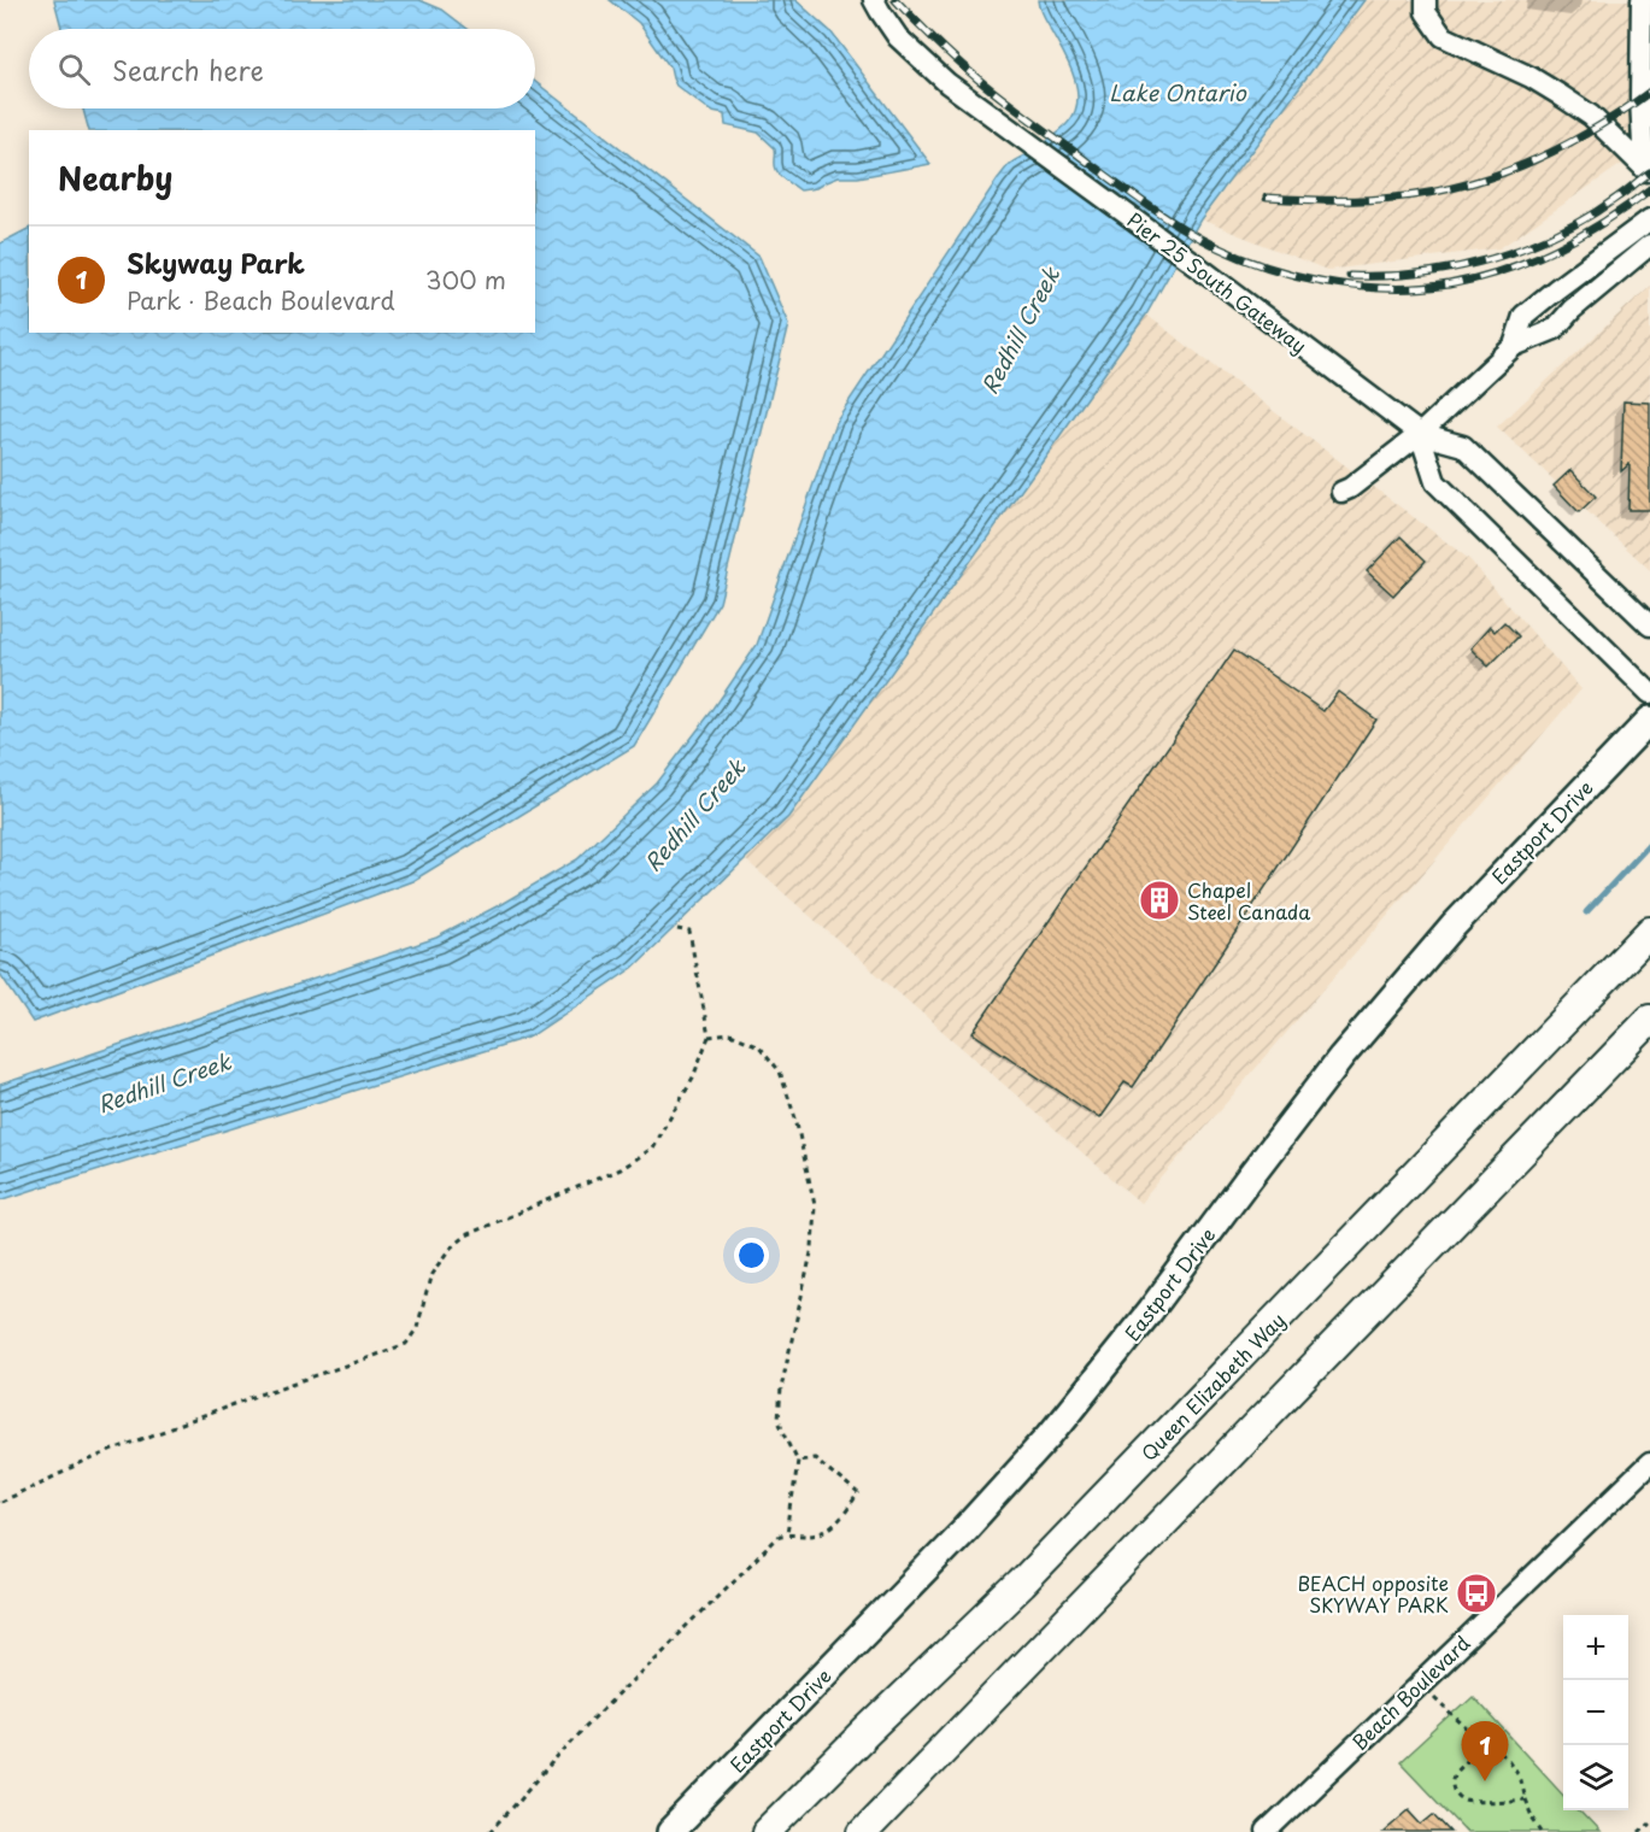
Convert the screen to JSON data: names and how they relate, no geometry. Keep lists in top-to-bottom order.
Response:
{
  "streets": {
    "highway": ["Queen Elizabeth Way"],
    "main road": ["Eastport Drive"],
    "street": ["Pier 25 South Gateway", "Beach Boulevard"]
  },
  "water": ["Lake Ontario", "Redhill Creek"],
  "places": {
    "building": ["Chapel Steel Canada"],
    "bus stop": ["BEACH opposite SKYWAY PARK"]
  },
  "page": {
    "search": "Search here",
    "heading": "Nearby",
    "list": [
      {
        "mark": "1",
        "name": "Skyway Park",
        "note": "Park · Beach Boulevard",
        "value": "300 m"
      }
    ],
    "map_buttons": ["+", "−"],
    "pins": "1"
  }
}
